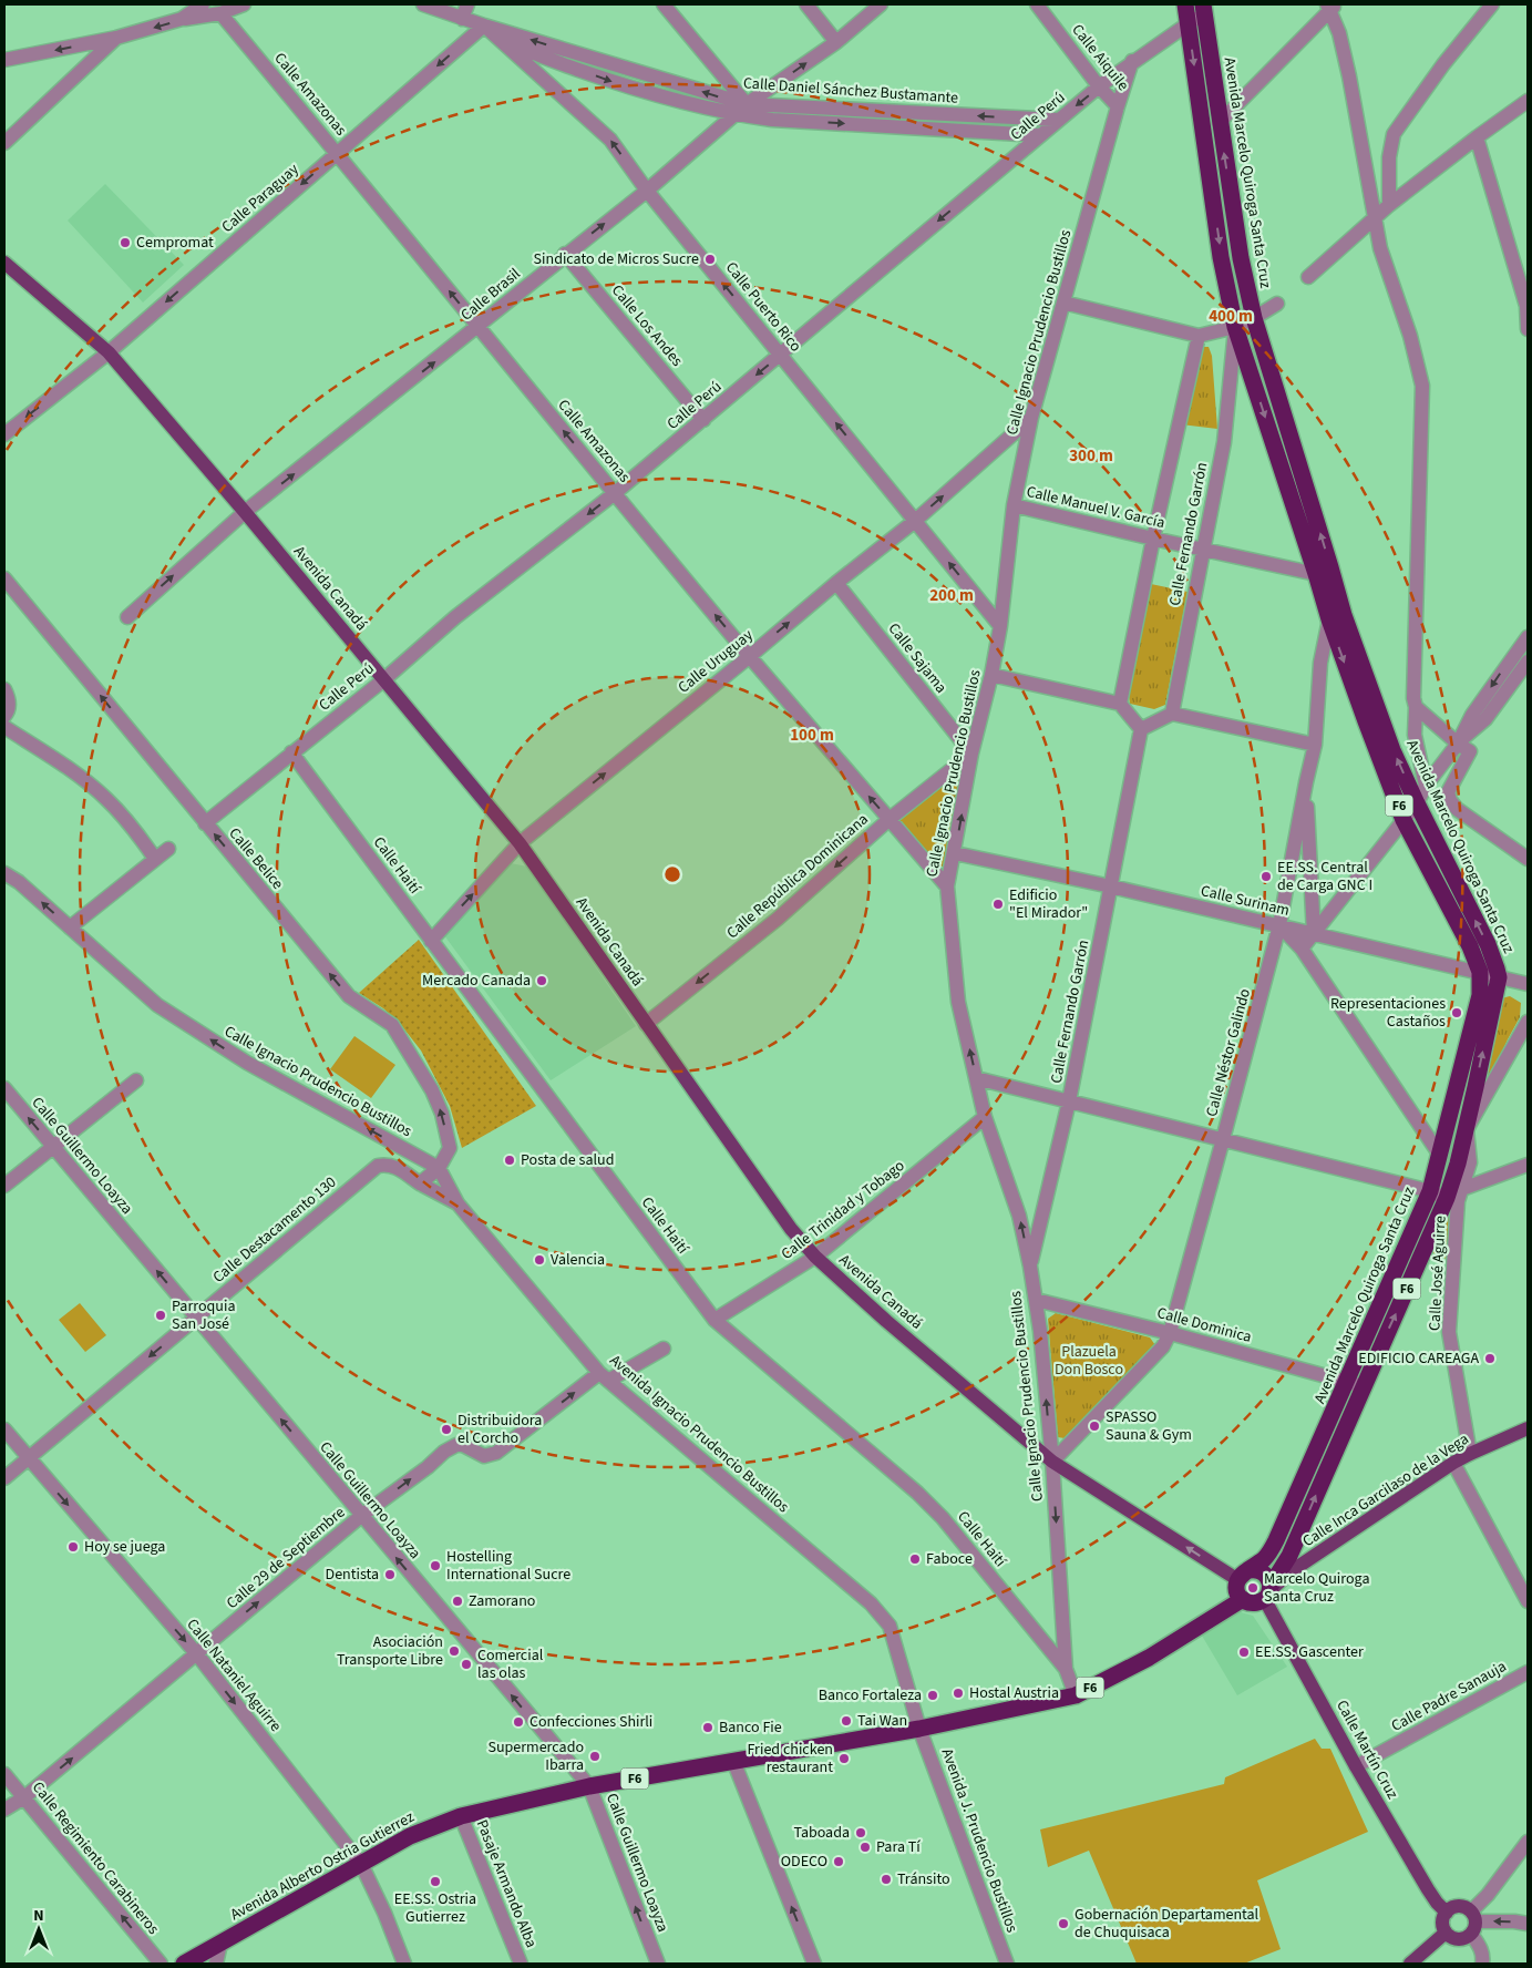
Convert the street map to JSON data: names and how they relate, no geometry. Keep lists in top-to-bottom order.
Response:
{
  "streets": {
    "highway": ["Avenida Marcelo Quiroga Santa Cruz", "F6", "Avenida Alberto Ostria Gutierrez"],
    "main road": ["Avenida Canadá", "Calle Inca Garcilaso de la Vega", "Calle Martín Cruz"],
    "street": [
      "Calle Aiquile",
      "Calle Daniel Sánchez Bustamante",
      "Calle Amazonas",
      "Calle Perú",
      "Calle Paraguay",
      "Calle Brasil",
      "Calle Puerto Rico",
      "Calle Los Andes",
      "Calle Ignacio Prudencio Bustillos",
      "Calle Manuel V. García",
      "Calle Fernando Garrón",
      "Calle Sajama",
      "Calle Uruguay",
      "Calle Belice",
      "Calle Haití",
      "Calle República Dominicana",
      "Calle Surinam",
      "Calle Néstor Galindo",
      "Calle Guillermo Loayza",
      "Calle Trinidad y Tobago",
      "Calle Destacamento 130",
      "Calle José Aguirre",
      "Calle Dominica",
      "Avenida Ignacio Prudencio Bustillos",
      "Calle 29 de Septiembre",
      "Calle Nataniel Aguirre",
      "Calle Padre Sanauja",
      "Avenida J. Prudencio Bustillos",
      "Calle Regimiento Carabineros",
      "Pasaje Armando Alba"
    ]
  },
  "crossings": [
    ["Calle Aiquile", "Calle Perú"],
    ["Calle Aiquile", "Calle Ignacio Prudencio Bustillos"],
    ["Calle Daniel Sánchez Bustamante", "Calle Perú"],
    ["Calle Daniel Sánchez Bustamante", "Calle Paraguay"],
    ["Calle Daniel Sánchez Bustamante", "Calle Brasil"],
    ["Calle Daniel Sánchez Bustamante", "Calle Puerto Rico"],
    ["Calle Amazonas", "Calle Perú"],
    ["Calle Amazonas", "Calle Paraguay"],
    ["Calle Amazonas", "Calle Brasil"],
    ["Calle Amazonas", "Calle Ignacio Prudencio Bustillos"],
    ["Calle Amazonas", "Calle Uruguay"],
    ["Calle Amazonas", "Calle República Dominicana"],
    ["Calle Perú", "Avenida Marcelo Quiroga Santa Cruz"],
    ["Calle Perú", "Calle Puerto Rico"],
    ["Calle Perú", "Calle Los Andes"],
    ["Calle Perú", "Calle Ignacio Prudencio Bustillos"],
    ["Calle Perú", "Avenida Canadá"],
    ["Calle Perú", "Calle Belice"],
    ["Calle Perú", "Calle Haití"],
    ["Avenida Marcelo Quiroga Santa Cruz", "Calle Manuel V. García"],
    ["Avenida Marcelo Quiroga Santa Cruz", "Calle Fernando Garrón"],
    ["Avenida Marcelo Quiroga Santa Cruz", "Avenida Canadá"],
    ["Avenida Marcelo Quiroga Santa Cruz", "Calle Surinam"],
    ["Avenida Marcelo Quiroga Santa Cruz", "Calle Néstor Galindo"],
    ["Avenida Marcelo Quiroga Santa Cruz", "Calle José Aguirre"],
    ["Avenida Marcelo Quiroga Santa Cruz", "Calle Dominica"],
    ["Avenida Marcelo Quiroga Santa Cruz", "Calle Inca Garcilaso de la Vega"],
    ["Avenida Marcelo Quiroga Santa Cruz", "Calle Martín Cruz"],
    ["Avenida Marcelo Quiroga Santa Cruz", "Avenida Alberto Ostria Gutierrez"],
    ["Calle Paraguay", "Calle Puerto Rico"],
    ["Calle Paraguay", "Avenida Canadá"],
    ["Calle Brasil", "Calle Puerto Rico"],
    ["Calle Brasil", "Calle Los Andes"],
    ["Calle Brasil", "Avenida Canadá"],
    ["Calle Puerto Rico", "Calle Ignacio Prudencio Bustillos"],
    ["Calle Puerto Rico", "Calle Uruguay"],
    ["Calle Ignacio Prudencio Bustillos", "Calle Manuel V. García"],
    ["Calle Ignacio Prudencio Bustillos", "Calle Fernando Garrón"],
    ["Calle Ignacio Prudencio Bustillos", "Avenida Canadá"],
    ["Calle Ignacio Prudencio Bustillos", "Calle Sajama"],
    ["Calle Ignacio Prudencio Bustillos", "Calle Uruguay"],
    ["Calle Ignacio Prudencio Bustillos", "Calle Belice"],
    ["Calle Ignacio Prudencio Bustillos", "Calle Haití"],
    ["Calle Ignacio Prudencio Bustillos", "Calle República Dominicana"],
    ["Calle Ignacio Prudencio Bustillos", "Calle Surinam"],
    ["Calle Ignacio Prudencio Bustillos", "Calle Néstor Galindo"],
    ["Calle Ignacio Prudencio Bustillos", "Calle Trinidad y Tobago"],
    ["Calle Ignacio Prudencio Bustillos", "Calle Dominica"],
    ["Calle Ignacio Prudencio Bustillos", "Avenida Ignacio Prudencio Bustillos"],
    ["Calle Ignacio Prudencio Bustillos", "Avenida Alberto Ostria Gutierrez"],
    ["Calle Manuel V. García", "Calle Fernando Garrón"],
    ["Calle Fernando Garrón", "Calle Surinam"],
    ["Avenida Canadá", "Calle Uruguay"],
    ["Avenida Canadá", "Calle República Dominicana"],
    ["Avenida Canadá", "Calle Néstor Galindo"],
    ["Avenida Canadá", "Calle Trinidad y Tobago"],
    ["Avenida Canadá", "Calle Martín Cruz"],
    ["Avenida Canadá", "Avenida Alberto Ostria Gutierrez"],
    ["Calle Sajama", "Calle Uruguay"],
    ["Calle Sajama", "Calle República Dominicana"],
    ["Calle Uruguay", "Calle Haití"],
    ["Calle Belice", "Avenida Ignacio Prudencio Bustillos"],
    ["Calle Haití", "Calle Trinidad y Tobago"],
    ["Calle Surinam", "Calle Néstor Galindo"],
    ["Calle Néstor Galindo", "Calle Dominica"],
    ["Calle Guillermo Loayza", "Calle Destacamento 130"],
    ["Calle Guillermo Loayza", "Calle 29 de Septiembre"],
    ["Calle Guillermo Loayza", "Avenida Alberto Ostria Gutierrez"],
    ["Calle Destacamento 130", "Avenida Ignacio Prudencio Bustillos"],
    ["Calle Destacamento 130", "Calle Nataniel Aguirre"],
    ["Calle José Aguirre", "Calle Inca Garcilaso de la Vega"],
    ["Avenida Ignacio Prudencio Bustillos", "Calle 29 de Septiembre"],
    ["Avenida Ignacio Prudencio Bustillos", "Avenida J. Prudencio Bustillos"],
    ["Avenida Ignacio Prudencio Bustillos", "Avenida Alberto Ostria Gutierrez"],
    ["Calle 29 de Septiembre", "Calle Nataniel Aguirre"],
    ["Calle 29 de Septiembre", "Calle Regimiento Carabineros"],
    ["Calle Nataniel Aguirre", "Avenida Alberto Ostria Gutierrez"],
    ["Calle Padre Sanauja", "Calle Martín Cruz"],
    ["Calle Martín Cruz", "Avenida Alberto Ostria Gutierrez"],
    ["Avenida J. Prudencio Bustillos", "Avenida Alberto Ostria Gutierrez"],
    ["Avenida Alberto Ostria Gutierrez", "Pasaje Armando Alba"]
  ],
  "one_way": [
    "Calle Amazonas",
    "Calle Perú",
    "Calle Paraguay",
    "Calle Brasil",
    "Calle Puerto Rico",
    "Calle Uruguay",
    "Calle Belice",
    "Calle República Dominicana",
    "Calle Guillermo Loayza",
    "Calle Destacamento 130",
    "Calle 29 de Septiembre",
    "Calle Nataniel Aguirre",
    "Calle Regimiento Carabineros"
  ],
  "parks": ["Plazuela Don Bosco"],
  "places": [
    "Cempromat",
    "Sindicato de Micros Sucre",
    "EE.SS. Central de Carga GNC I",
    "Edificio \"El Mirador\"",
    "Mercado Canada",
    "Representaciones Castaños",
    "Posta de salud",
    "Valencia",
    "Parroquia San José",
    "EDIFICIO CAREAGA",
    "SPASSO Sauna & Gym",
    "Distribuidora el Corcho",
    "Hoy se juega",
    "Faboce",
    "Hostelling International Sucre",
    "Dentista",
    "Marcelo Quiroga Santa Cruz",
    "Zamorano",
    "Asociación Transporte Libre",
    "EE.SS. Gascenter",
    "Comercial las olas",
    "Hostal Austria",
    "Banco Fortaleza",
    "Tai Wan",
    "Confecciones Shirli",
    "Banco Fie",
    "Supermercado Ibarra",
    "Fried chicken restaurant",
    "Taboada",
    "Para Tí",
    "ODECO",
    "Tránsito",
    "EE.SS. Ostria Gutierrez",
    "Gobernación Departamental de Chuquisaca"
  ],
  "north": "top",
  "rings": [
    "400 m",
    "300 m",
    "200 m",
    "100 m"
  ]
}
